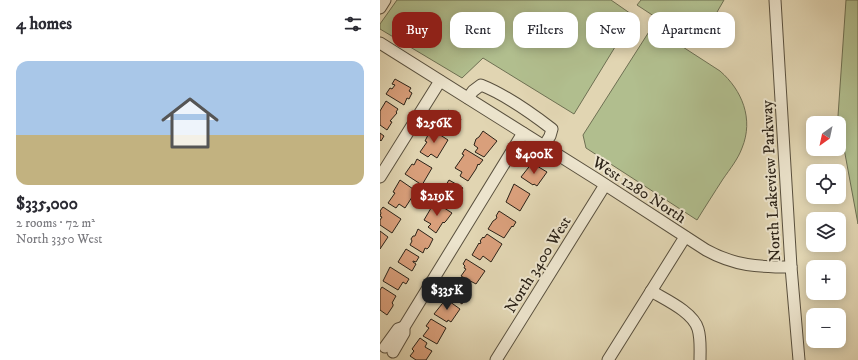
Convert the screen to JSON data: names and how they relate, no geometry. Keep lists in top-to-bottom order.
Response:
{
  "streets": {
    "street": ["North Lakeview Parkway", "West 1280 North", "North 3400 West"]
  },
  "crossings": [
    ["North Lakeview Parkway", "West 1280 North"],
    ["West 1280 North", "North 3400 West"]
  ],
  "north": "bottom left",
  "page": {
    "heading": "4 homes",
    "chip": [
      "Buy",
      "Rent",
      "Filters",
      "New",
      "Apartment"
    ],
    "list": [
      {
        "name": "$335,000",
        "note": "2 rooms · 72 m² · North 3350 West"
      }
    ],
    "price": [
      "$256K",
      "$400K",
      "$219K",
      "$335K"
    ],
    "map_buttons": ["+", "−"]
  }
}
